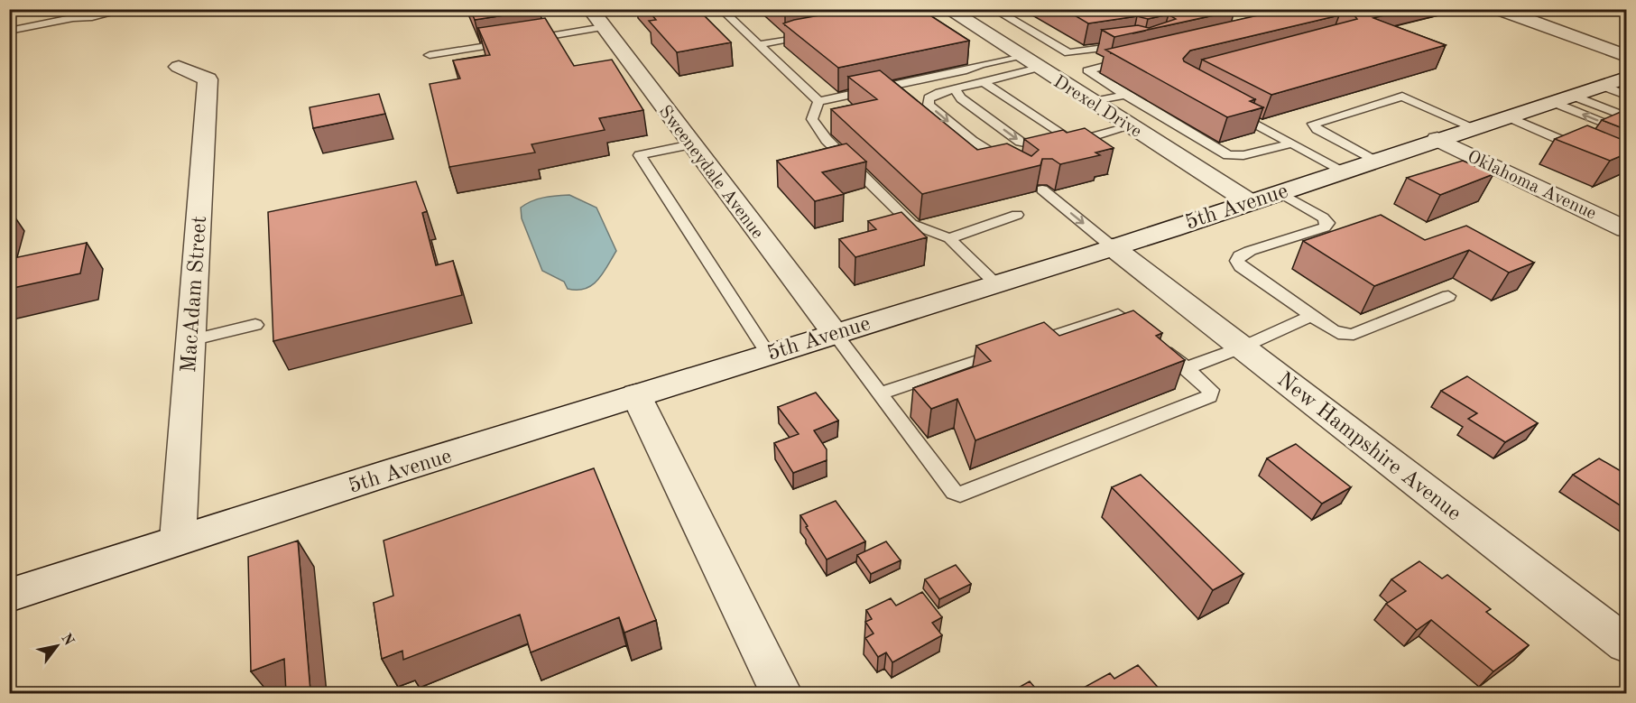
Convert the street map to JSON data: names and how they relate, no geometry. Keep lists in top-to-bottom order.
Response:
{
  "streets": {
    "street": [
      "Drexel Drive",
      "Sweeneydale Avenue",
      "Oklahoma Avenue",
      "5th Avenue",
      "MacAdam Street",
      "New Hampshire Avenue"
    ]
  },
  "crossings": [
    ["Drexel Drive", "5th Avenue"],
    ["Sweeneydale Avenue", "5th Avenue"],
    ["Oklahoma Avenue", "5th Avenue"],
    ["5th Avenue", "MacAdam Street"],
    ["5th Avenue", "New Hampshire Avenue"]
  ],
  "north": "top right"
}
